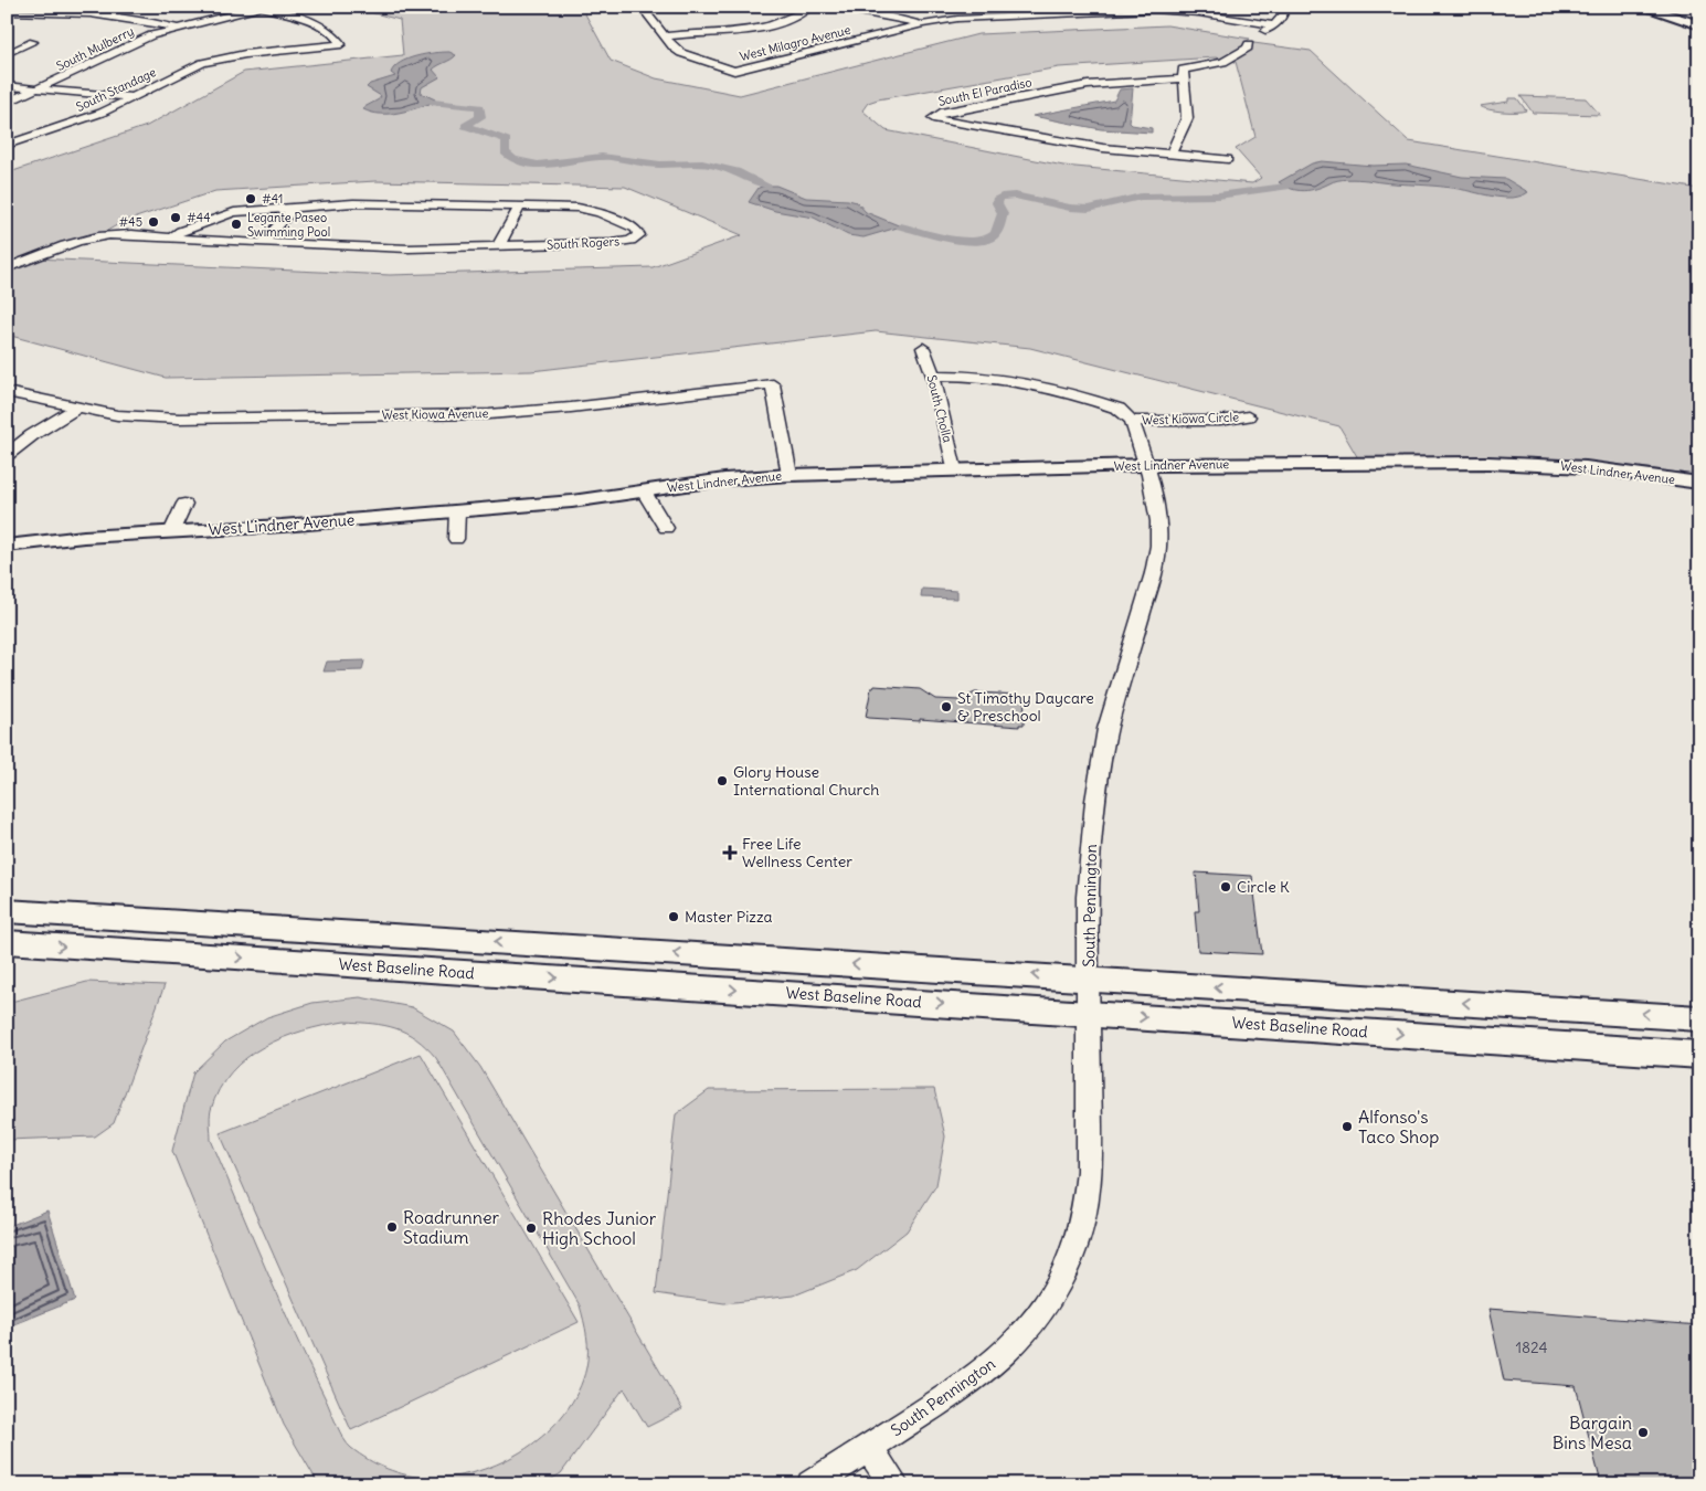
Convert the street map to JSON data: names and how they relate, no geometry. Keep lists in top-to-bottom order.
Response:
{
  "streets": {
    "main road": ["West Baseline Road"],
    "street": [
      "West Milagro Avenue",
      "South Mulberry",
      "South Standage",
      "South El Paradiso",
      "South Rogers",
      "South Cholla",
      "West Kiowa Avenue",
      "West Kiowa Circle",
      "West Lindner Avenue",
      "South Pennington"
    ]
  },
  "crossings": [
    ["South Mulberry", "South Standage"],
    ["South Cholla", "West Lindner Avenue"],
    ["West Kiowa Avenue", "West Lindner Avenue"],
    ["West Kiowa Circle", "South Pennington"],
    ["West Lindner Avenue", "South Pennington"],
    ["South Pennington", "West Baseline Road"]
  ],
  "places": {
    "other": [
      "#41",
      "#44",
      "#45",
      "Legante Paseo Swimming Pool",
      "St Timothy Daycare & Preschool",
      "Glory House International Church",
      "Circle K",
      "Master Pizza",
      "Alfonso's Taco Shop",
      "Roadrunner Stadium",
      "Rhodes Junior High School",
      "Bargain Bins Mesa"
    ],
    "health": ["Free Life Wellness Center"]
  },
  "house_numbers": ["1824"]
}
